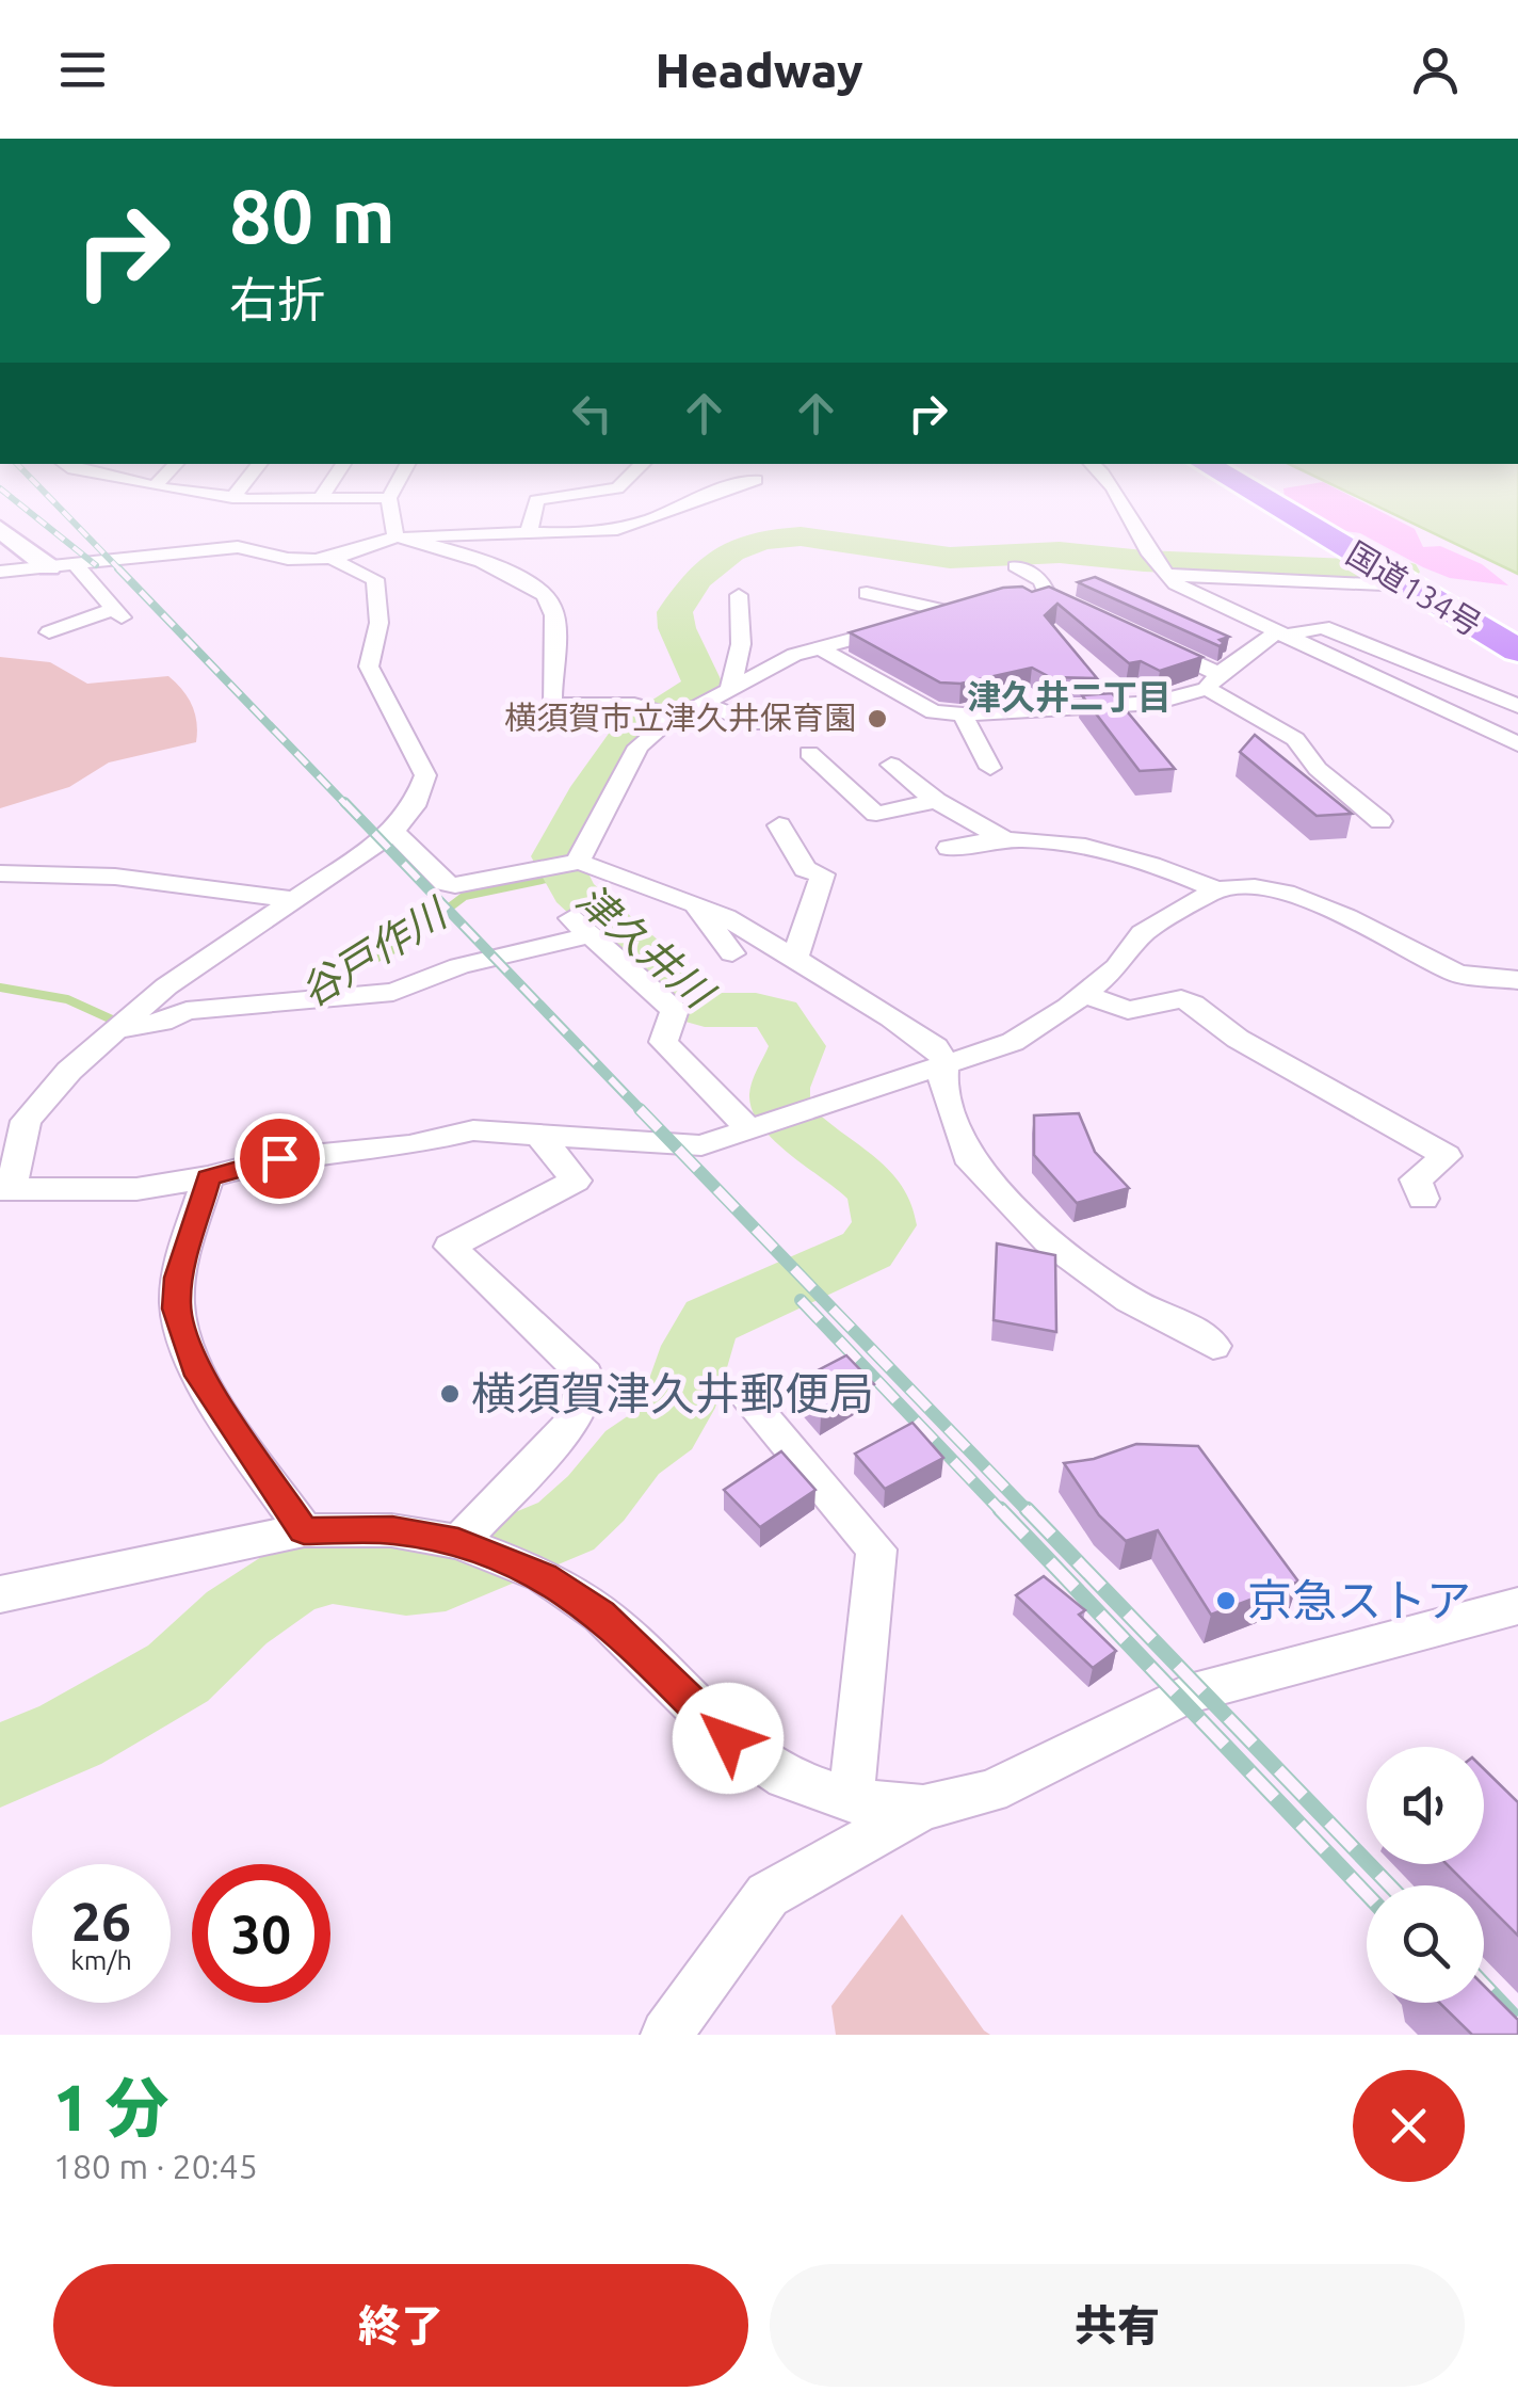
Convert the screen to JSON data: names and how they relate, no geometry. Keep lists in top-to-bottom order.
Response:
{
  "streets": {
    "highway": ["国道134号"]
  },
  "districts": ["津久井二丁目"],
  "water": ["津久井川", "谷戸作川"],
  "places": ["横須賀市立津久井保育園", "横須賀津久井郵便局", "京急ストア"],
  "page": {
    "header": "Headway",
    "turn": ["80 m", "右折"],
    "speed": "26 km/h",
    "limit": "30",
    "heading": ["1 分", "180 m · 20:45"],
    "buttons": ["終了", "共有"]
  }
}
